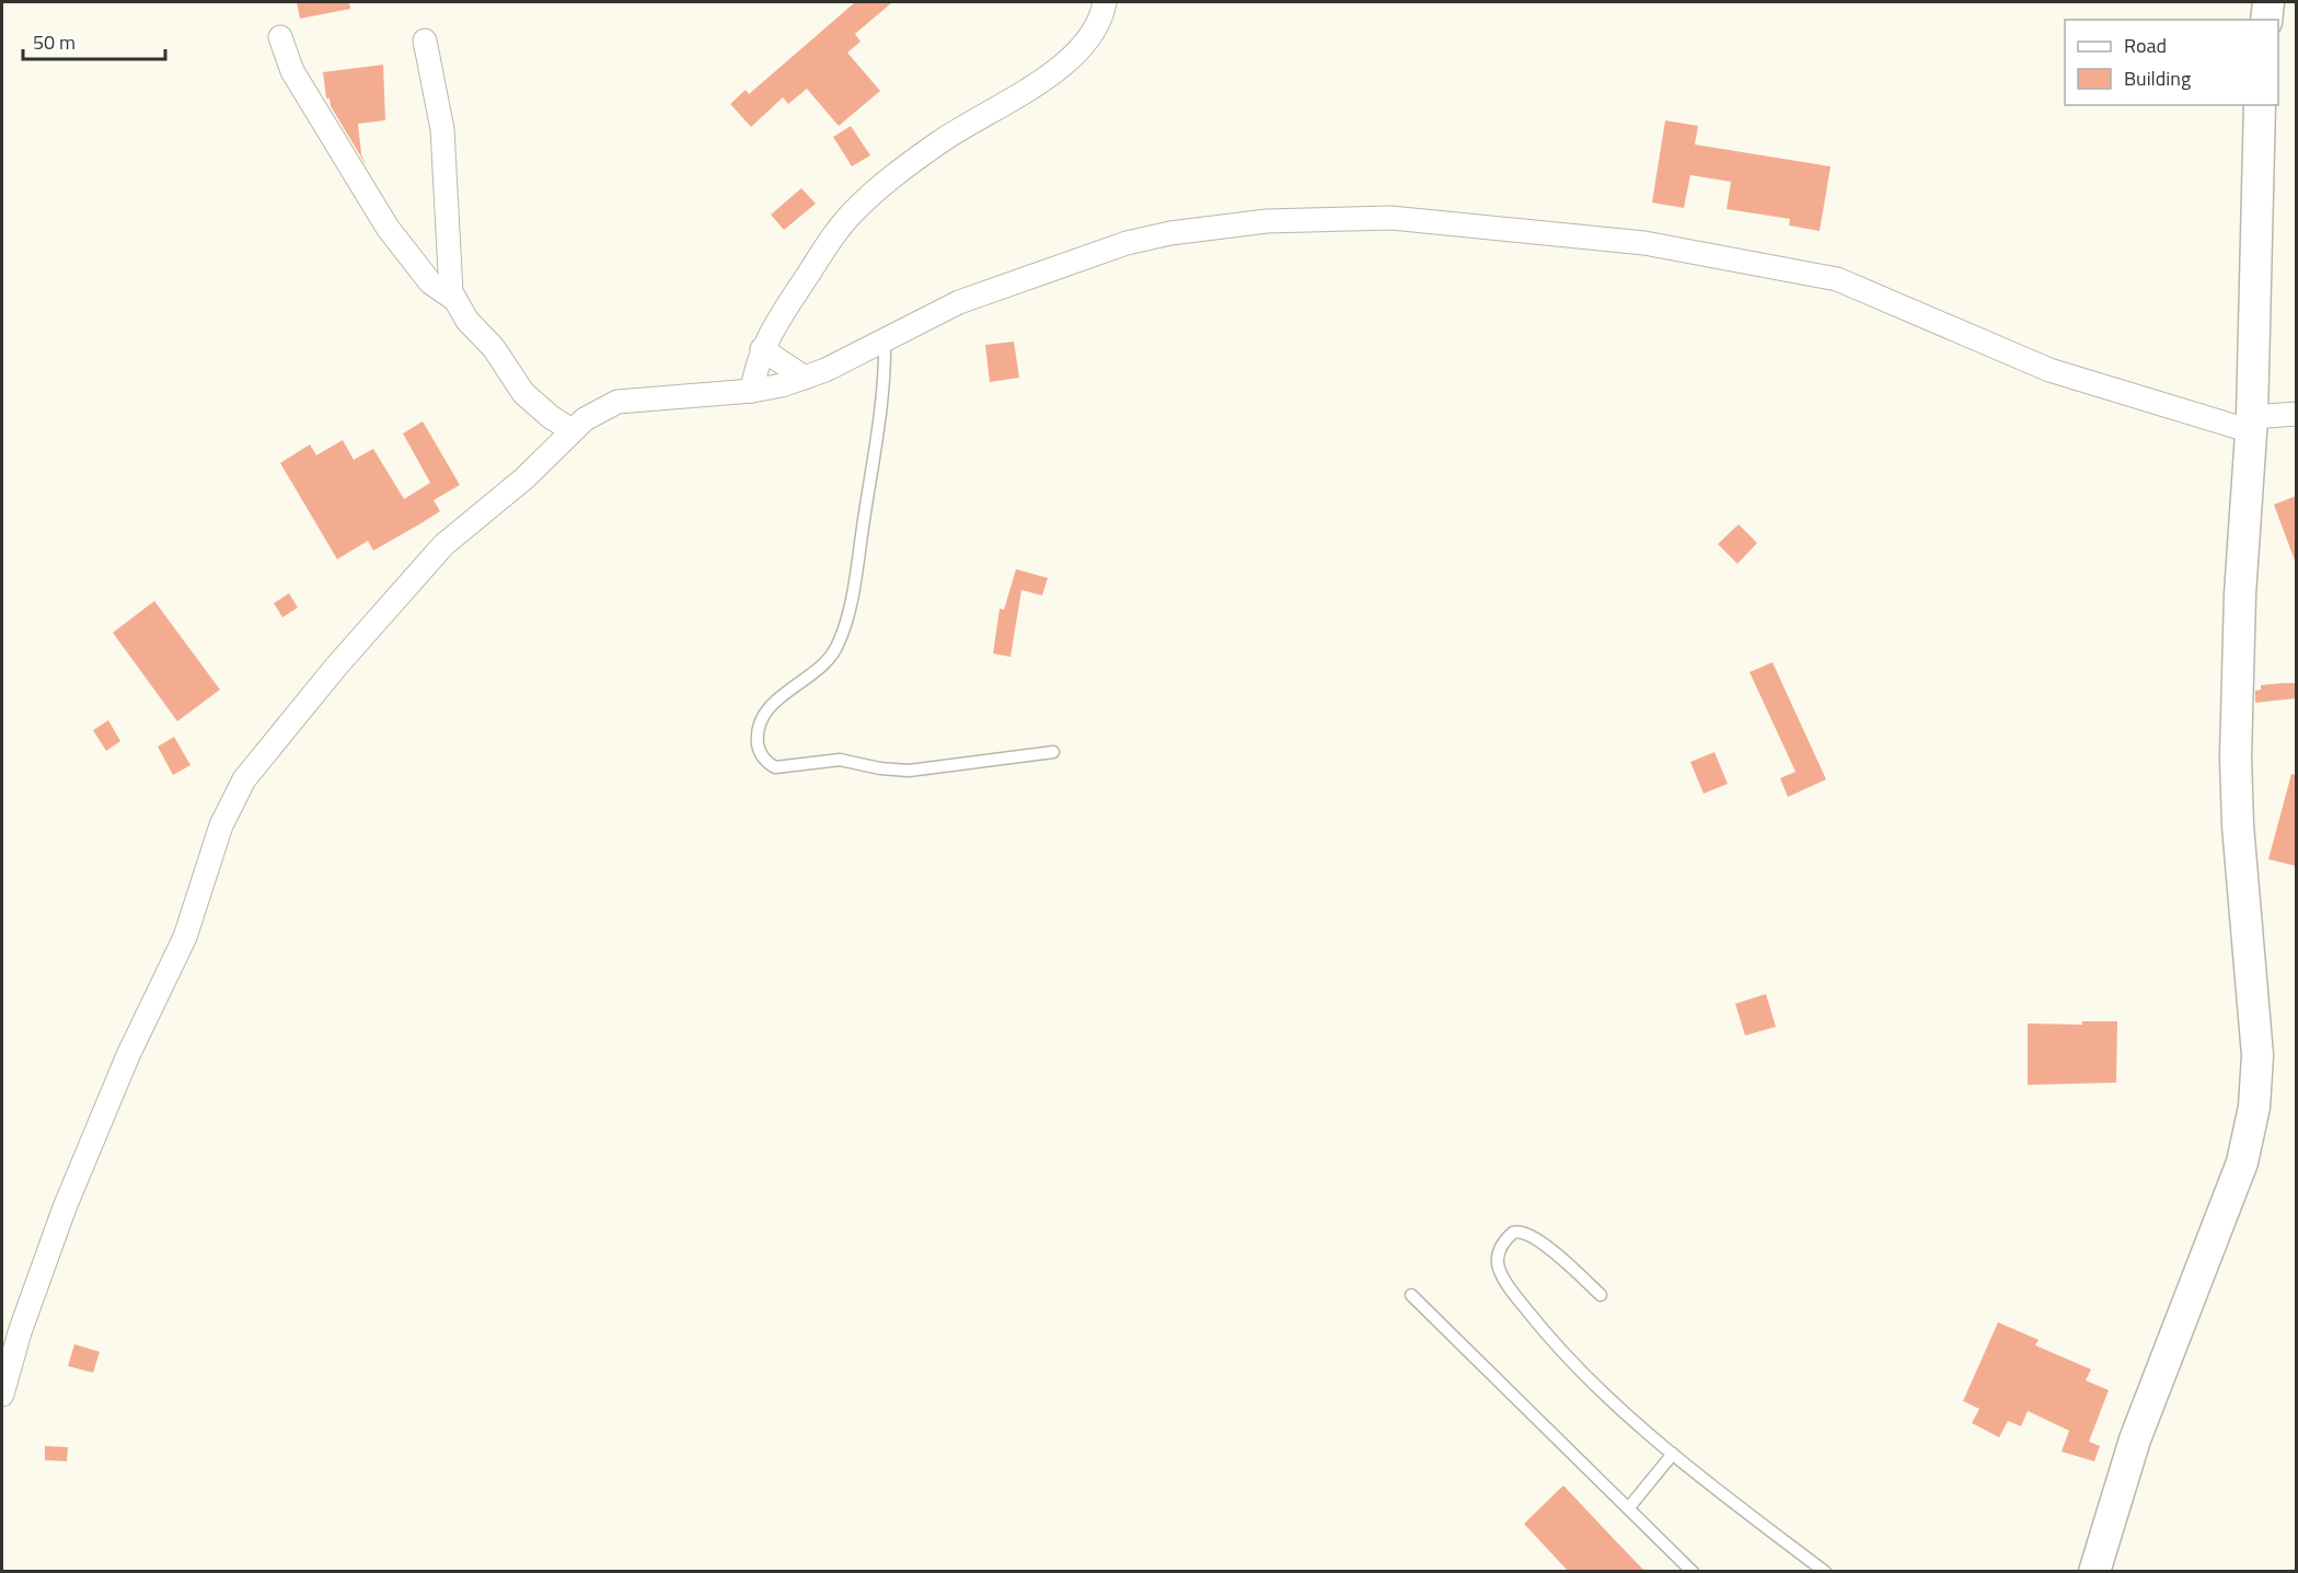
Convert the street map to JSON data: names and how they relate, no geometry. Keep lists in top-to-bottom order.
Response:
{
  "legend": ["Road", "Building"],
  "scale_bar": "50 m"
}
